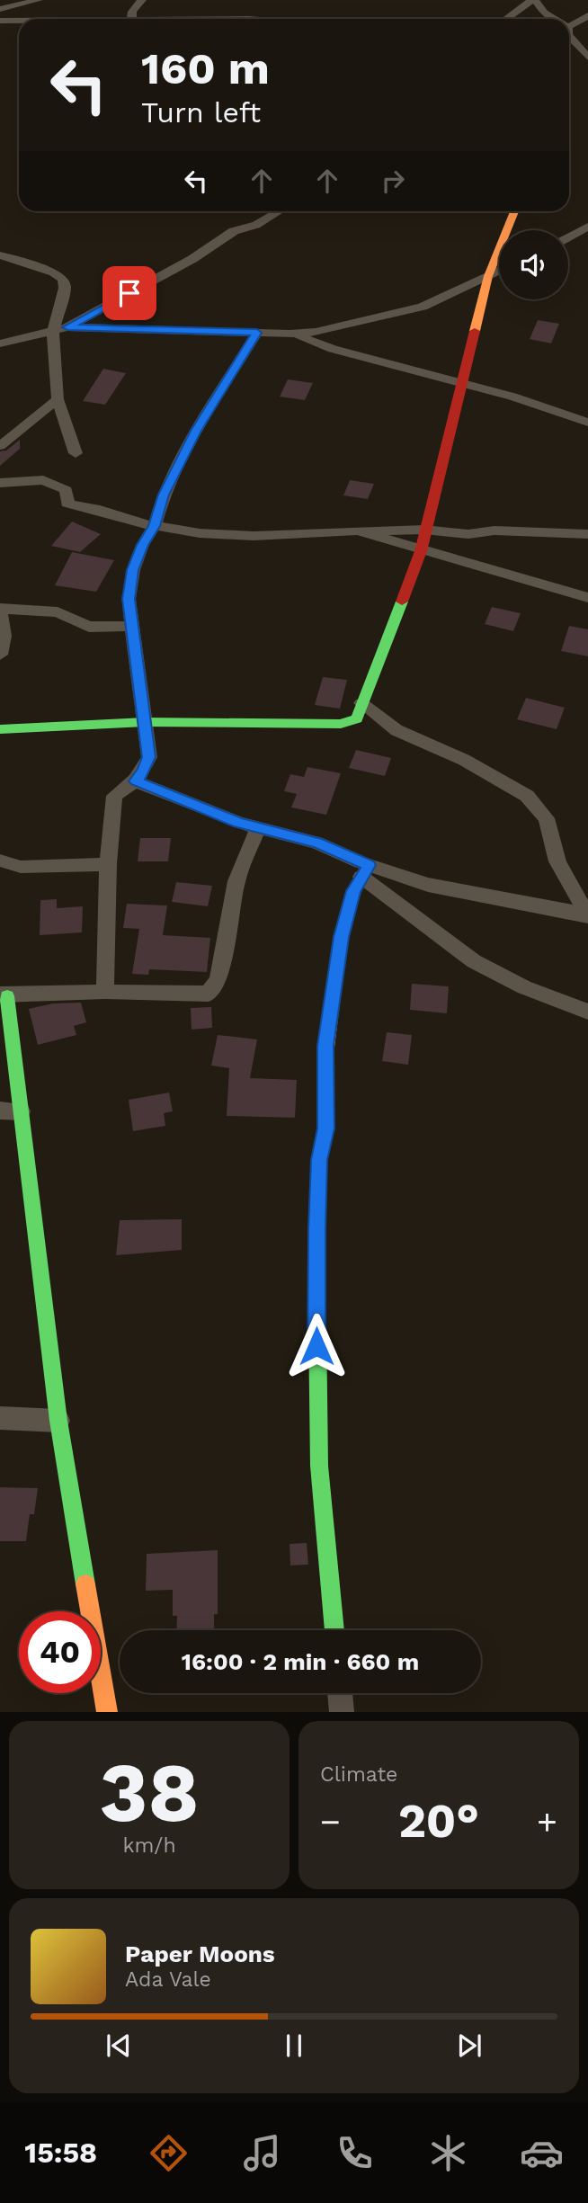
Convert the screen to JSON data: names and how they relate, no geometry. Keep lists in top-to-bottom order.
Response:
{
  "page": {
    "turn": ["160 m", "Turn left"],
    "limit": "40",
    "trip": "16:00 · 2 min · 660 m",
    "tile": [
      ["38", "km/h"],
      "Climate"
    ],
    "heat": ["−", "20°", "+"],
    "song": ["Paper Moons", "Ada Vale"],
    "tabs": "15:58"
  }
}
